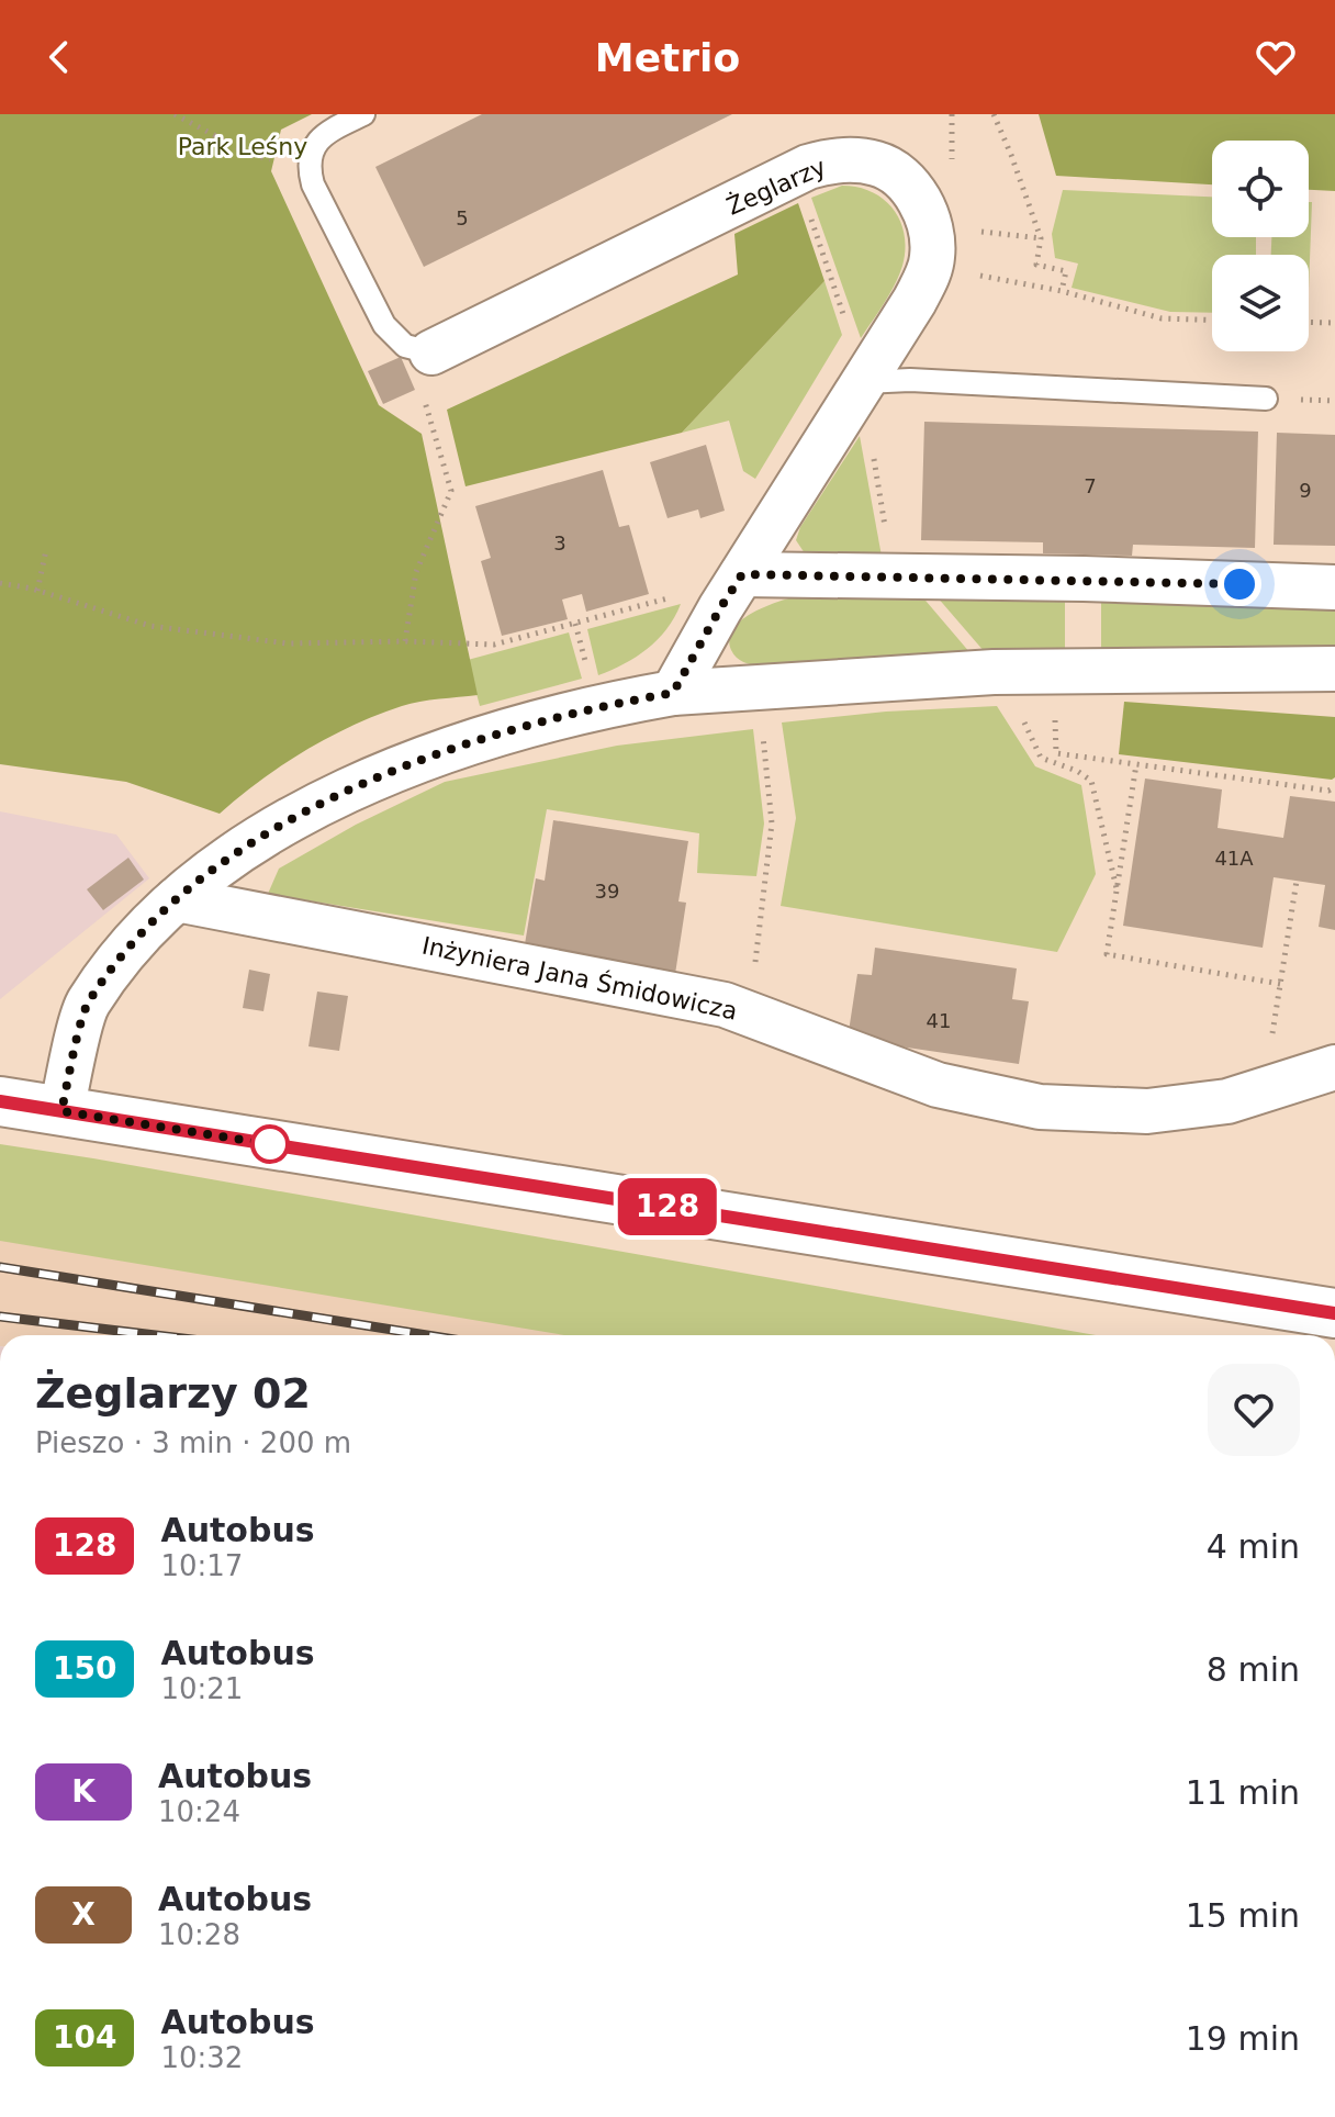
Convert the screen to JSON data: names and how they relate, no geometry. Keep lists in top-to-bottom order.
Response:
{
  "streets": {
    "street": ["Żeglarzy", "Inżyniera Jana Śmidowicza"]
  },
  "parks": ["Park Leśny"],
  "lines": ["bus line 128"],
  "house_numbers": [
    "5",
    "7",
    "9",
    "3",
    "41A",
    "39",
    "41"
  ],
  "page": {
    "header": "Metrio",
    "on_map": "128",
    "heading": ["Żeglarzy 02", "Pieszo · 3 min · 200 m"],
    "list": [
      {
        "mark": "128",
        "name": "Autobus",
        "note": "10:17",
        "value": "4 min"
      },
      {
        "mark": "150",
        "name": "Autobus",
        "note": "10:21",
        "value": "8 min"
      },
      {
        "mark": "K",
        "name": "Autobus",
        "note": "10:24",
        "value": "11 min"
      },
      {
        "mark": "X",
        "name": "Autobus",
        "note": "10:28",
        "value": "15 min"
      },
      {
        "mark": "104",
        "name": "Autobus",
        "note": "10:32",
        "value": "19 min"
      }
    ]
  }
}
